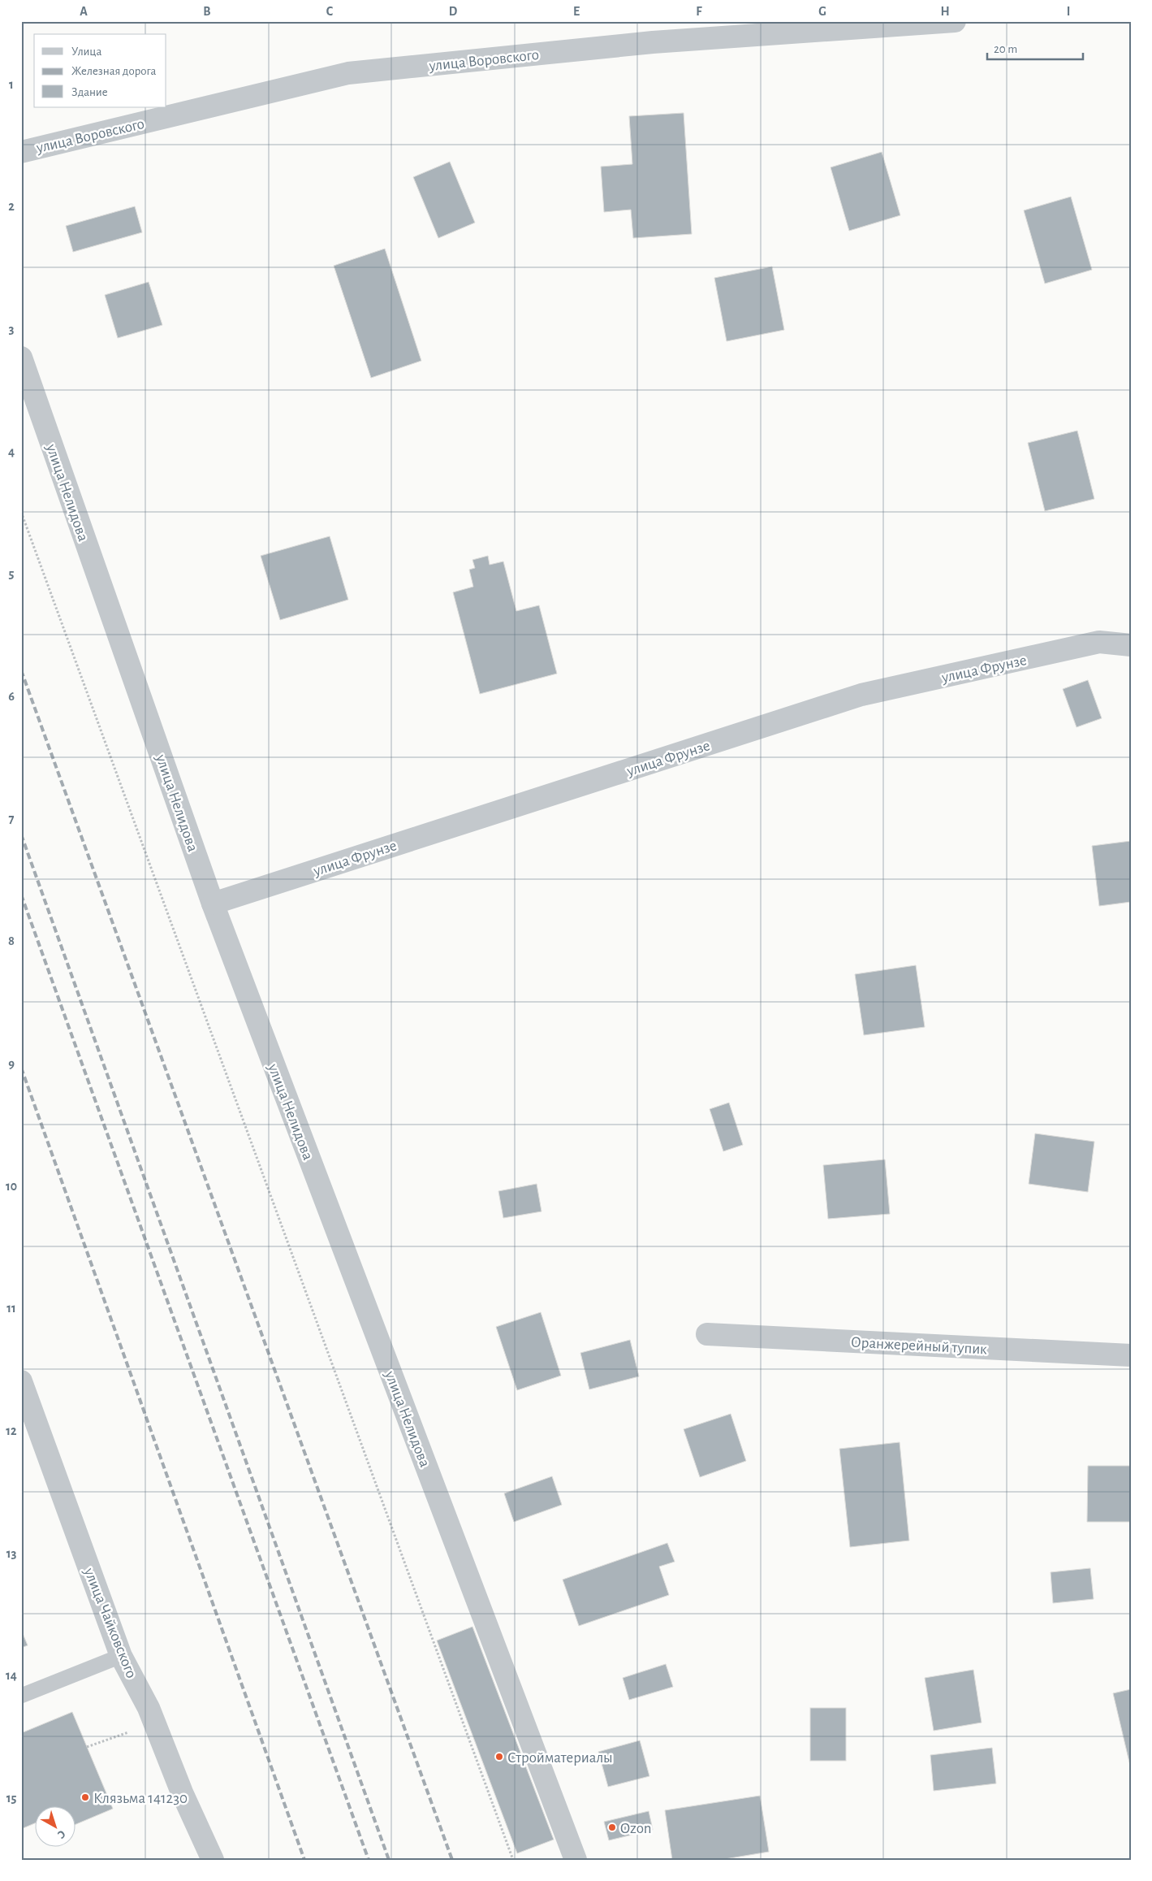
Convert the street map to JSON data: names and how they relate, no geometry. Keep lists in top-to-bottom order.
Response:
{
  "streets": {
    "street": [
      "улица Воровского",
      "улица Нелидова",
      "улица Фрунзе",
      "Оранжерейный тупик",
      "улица Чайковского"
    ]
  },
  "crossings": [
    ["улица Нелидова", "улица Фрунзе"]
  ],
  "places": ["Стройматериалы", "Клязьма 141230", "Ozon"],
  "legend": ["Улица", "Железная дорога", "Здание"],
  "scale_bar": "20 m",
  "north": "bottom right",
  "grid": {
    "columns": [
      "A",
      "B",
      "C",
      "D",
      "E",
      "F",
      "G",
      "H",
      "I"
    ],
    "rows": [
      "1",
      "2",
      "3",
      "4",
      "5",
      "6",
      "7",
      "8",
      "9",
      "10",
      "11",
      "12",
      "13",
      "14",
      "15"
    ]
  }
}
